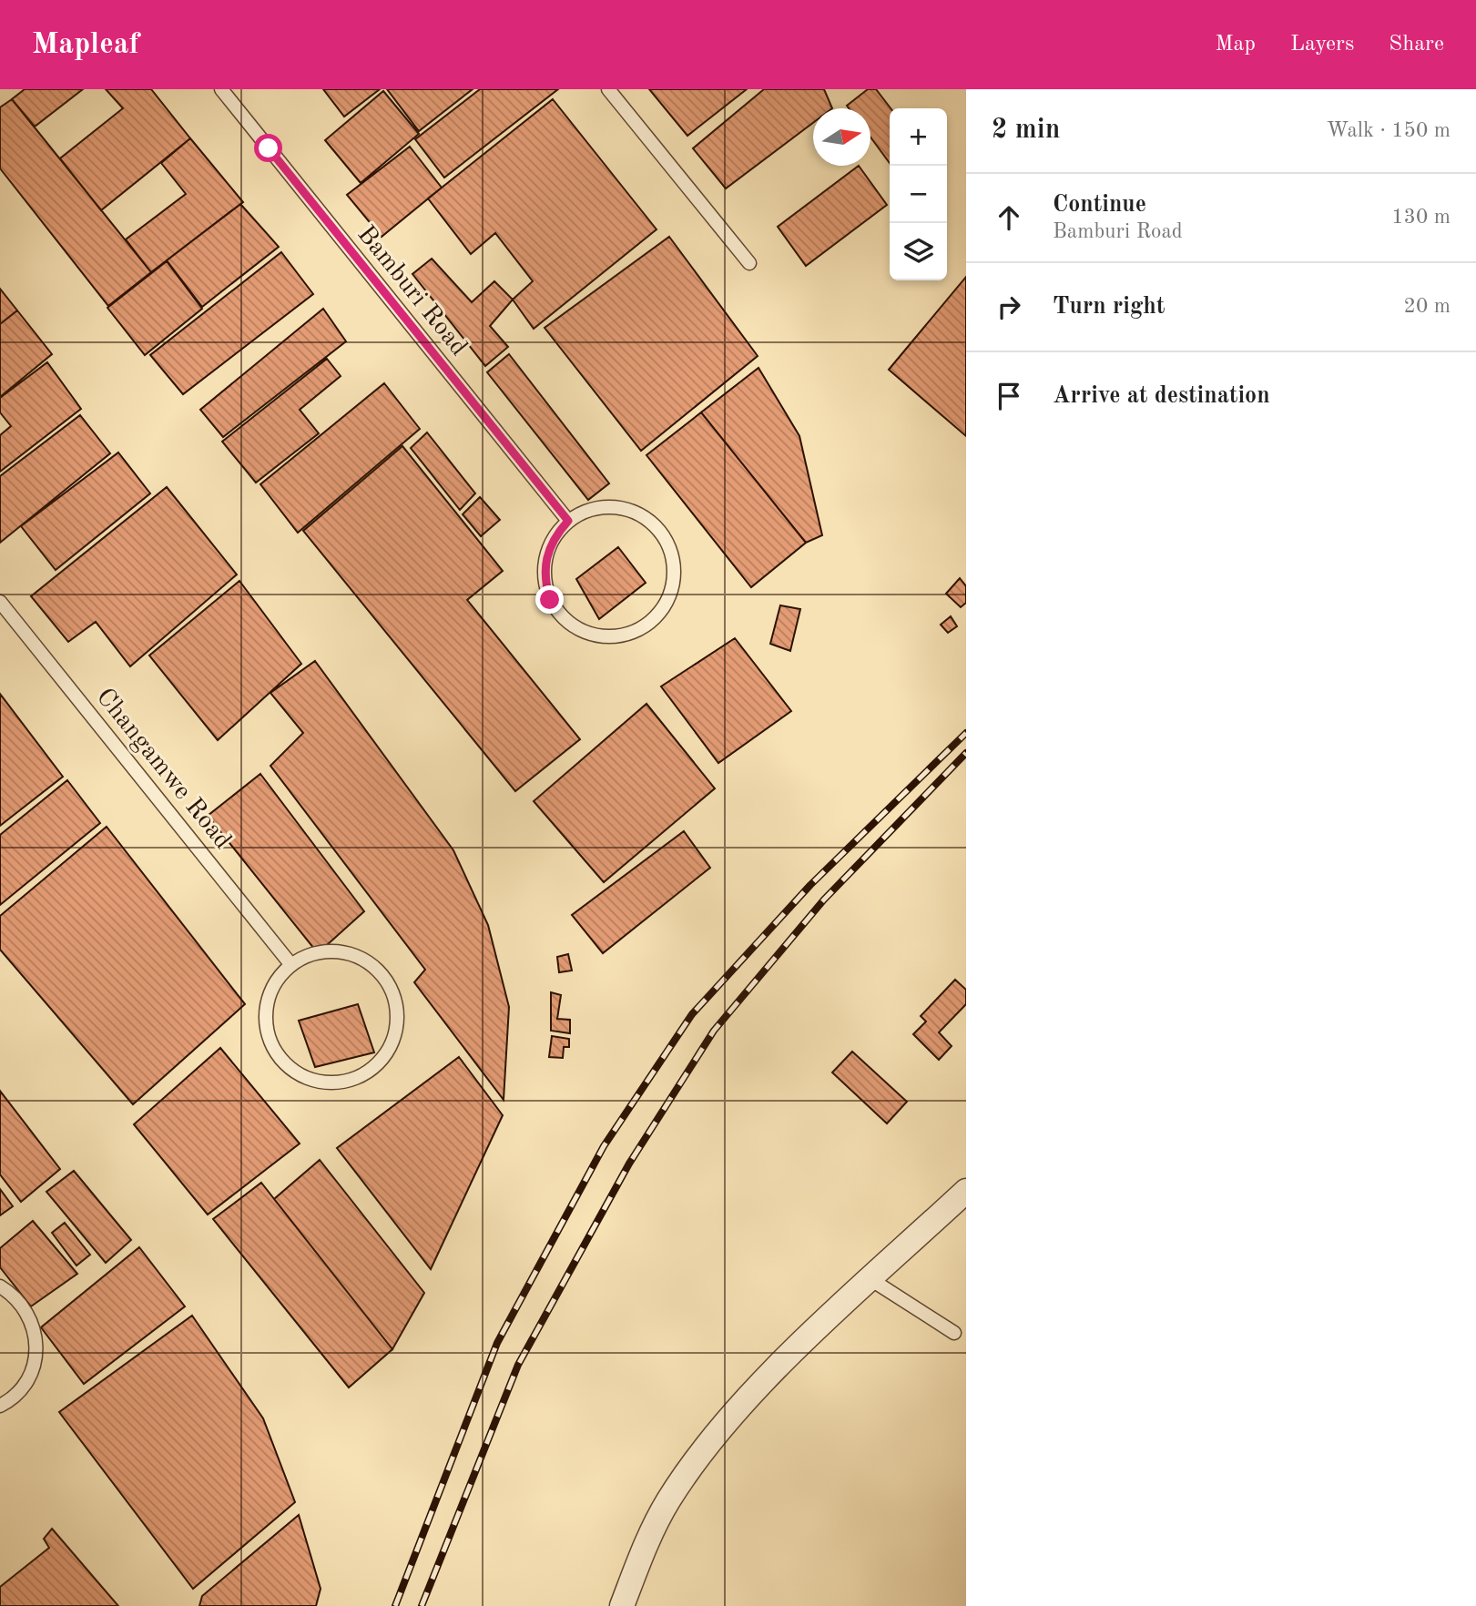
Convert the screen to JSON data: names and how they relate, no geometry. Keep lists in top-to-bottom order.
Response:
{
  "streets": {
    "lane": ["Bamburi Road", "Changamwe Road"]
  },
  "north": "right",
  "page": {
    "header": "Mapleaf",
    "nav": ["Map", "Layers", "Share"],
    "heading": ["2 min", "Walk · 150 m"],
    "map_buttons": ["+", "−"],
    "list": [
      ["Continue", "Bamburi Road", "130 m"],
      ["Turn right", "20 m"],
      "Arrive at destination"
    ]
  }
}
